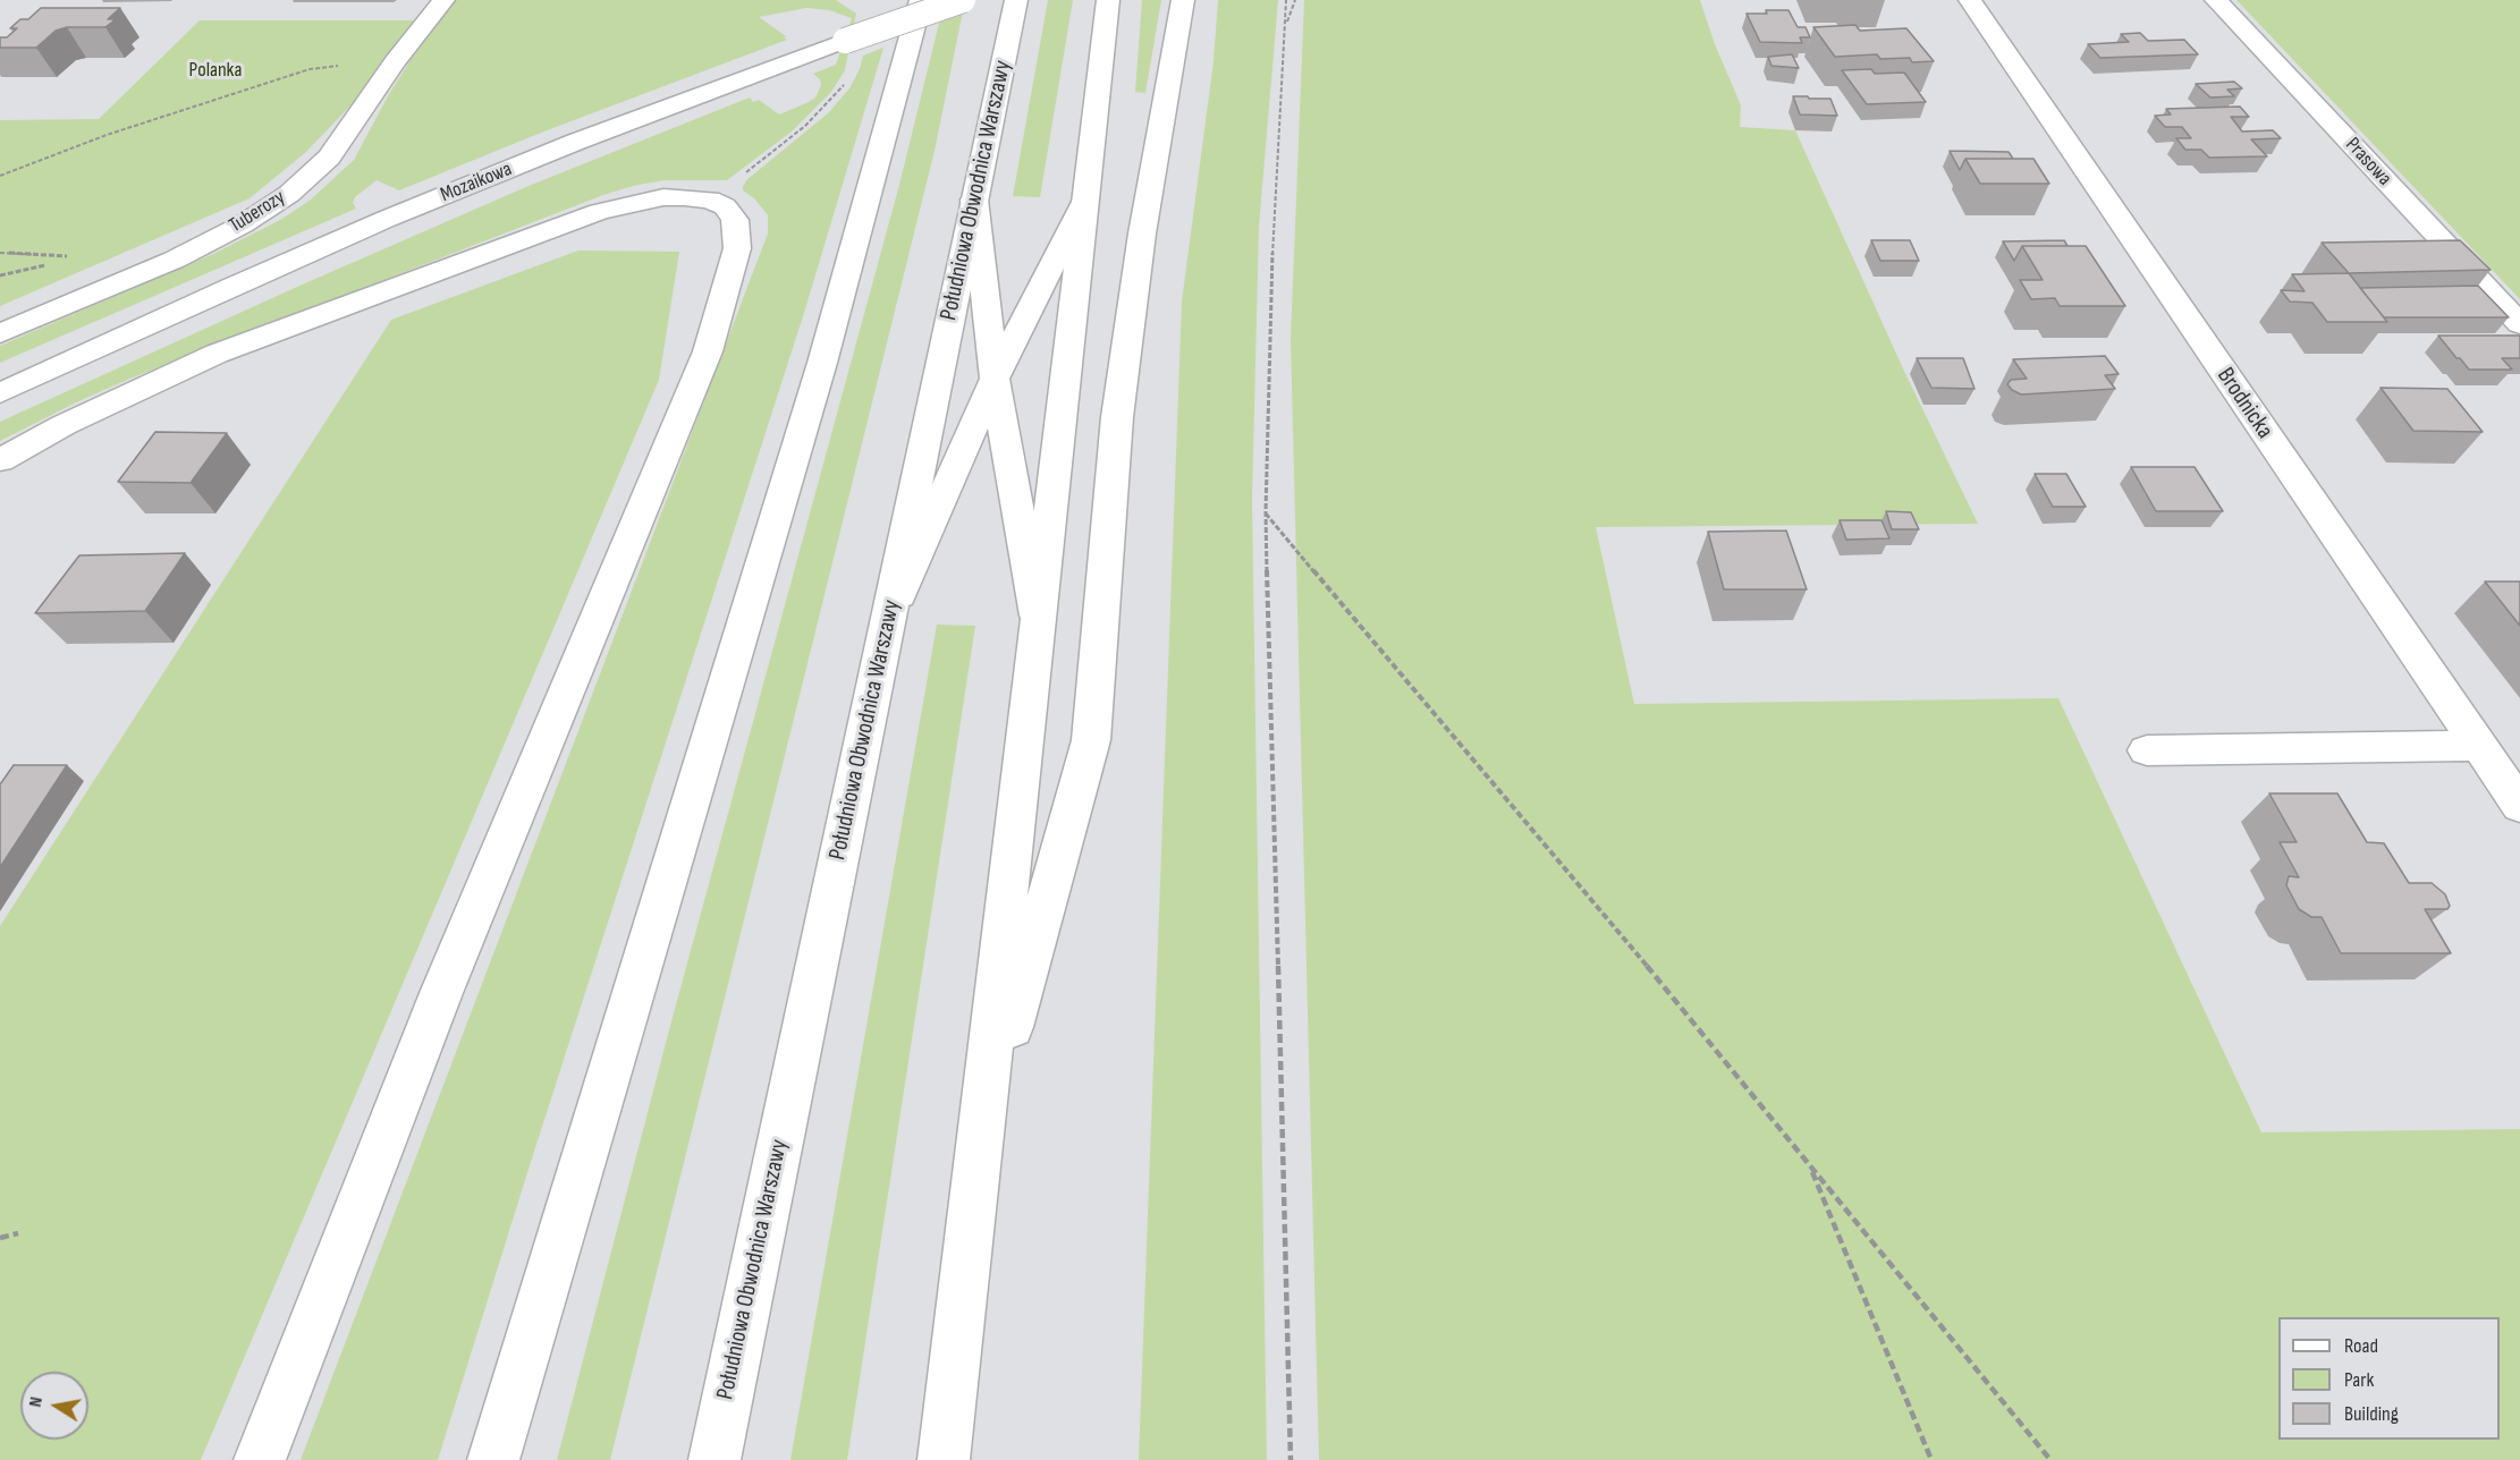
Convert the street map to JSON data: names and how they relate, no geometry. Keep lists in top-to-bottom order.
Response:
{
  "streets": {
    "main road": [
      "Prasowa",
      "Mozaikowa",
      "Południowa Obwodnica Warszawy",
      "Tuberozy",
      "Brodnicka"
    ]
  },
  "parks": ["Polanka"],
  "legend": ["Road", "Park", "Building"],
  "north": "left"
}
